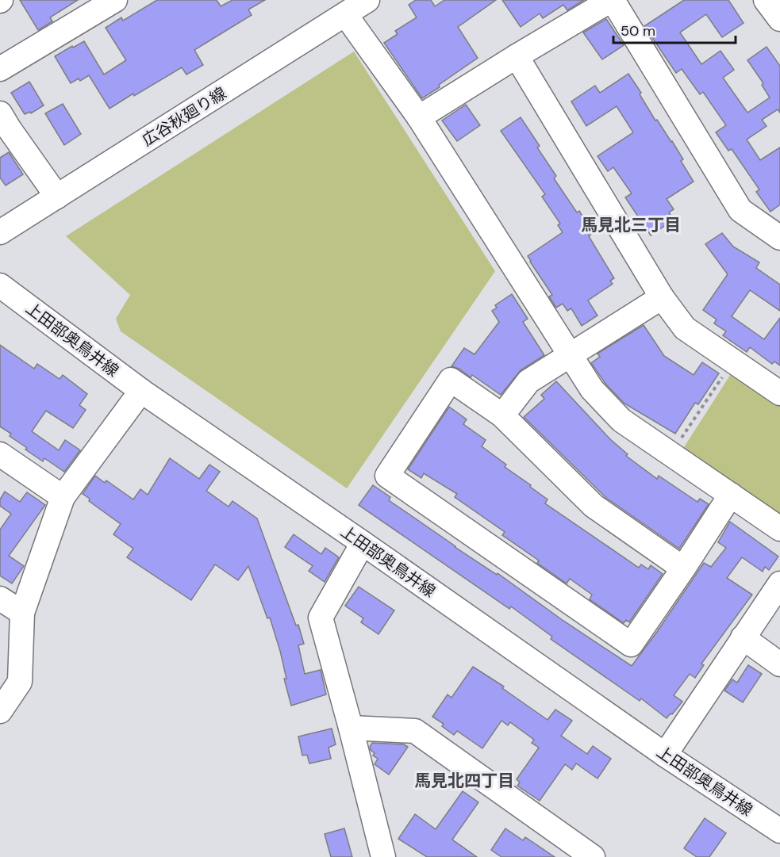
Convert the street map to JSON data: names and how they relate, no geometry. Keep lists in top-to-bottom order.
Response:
{
  "streets": {
    "street": ["広谷秋廻り線", "上田部奥鳥井線"]
  },
  "districts": ["馬見北三丁目", "馬見北四丁目"],
  "scale_bar": "50 m"
}
